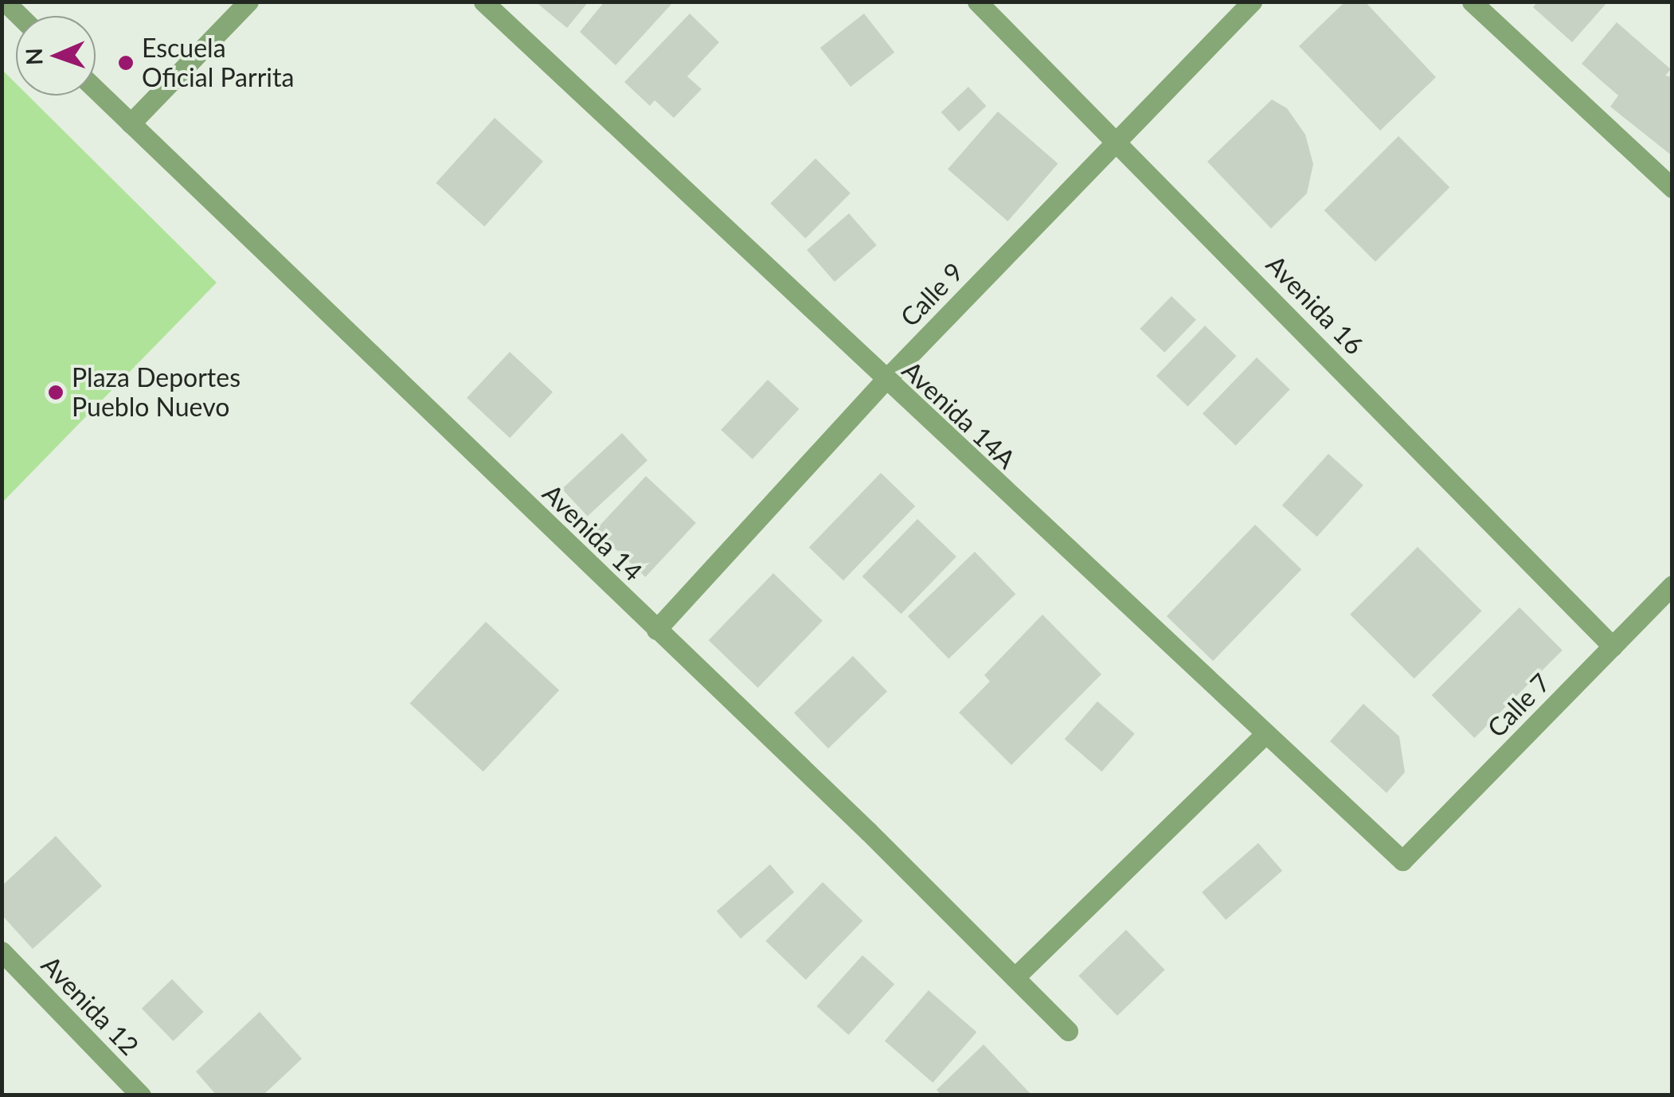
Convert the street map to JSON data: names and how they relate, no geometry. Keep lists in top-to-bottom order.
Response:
{
  "streets": {
    "street": [
      "Calle 9",
      "Avenida 16",
      "Avenida 14A",
      "Avenida 14",
      "Calle 7",
      "Avenida 12"
    ]
  },
  "crossings": [
    ["Calle 9", "Avenida 16"],
    ["Calle 9", "Avenida 14A"],
    ["Calle 9", "Avenida 14"],
    ["Avenida 16", "Calle 7"],
    ["Avenida 14A", "Calle 7"]
  ],
  "places": ["Escuela Oficial Parrita", "Plaza Deportes Pueblo Nuevo"],
  "north": "left"
}
